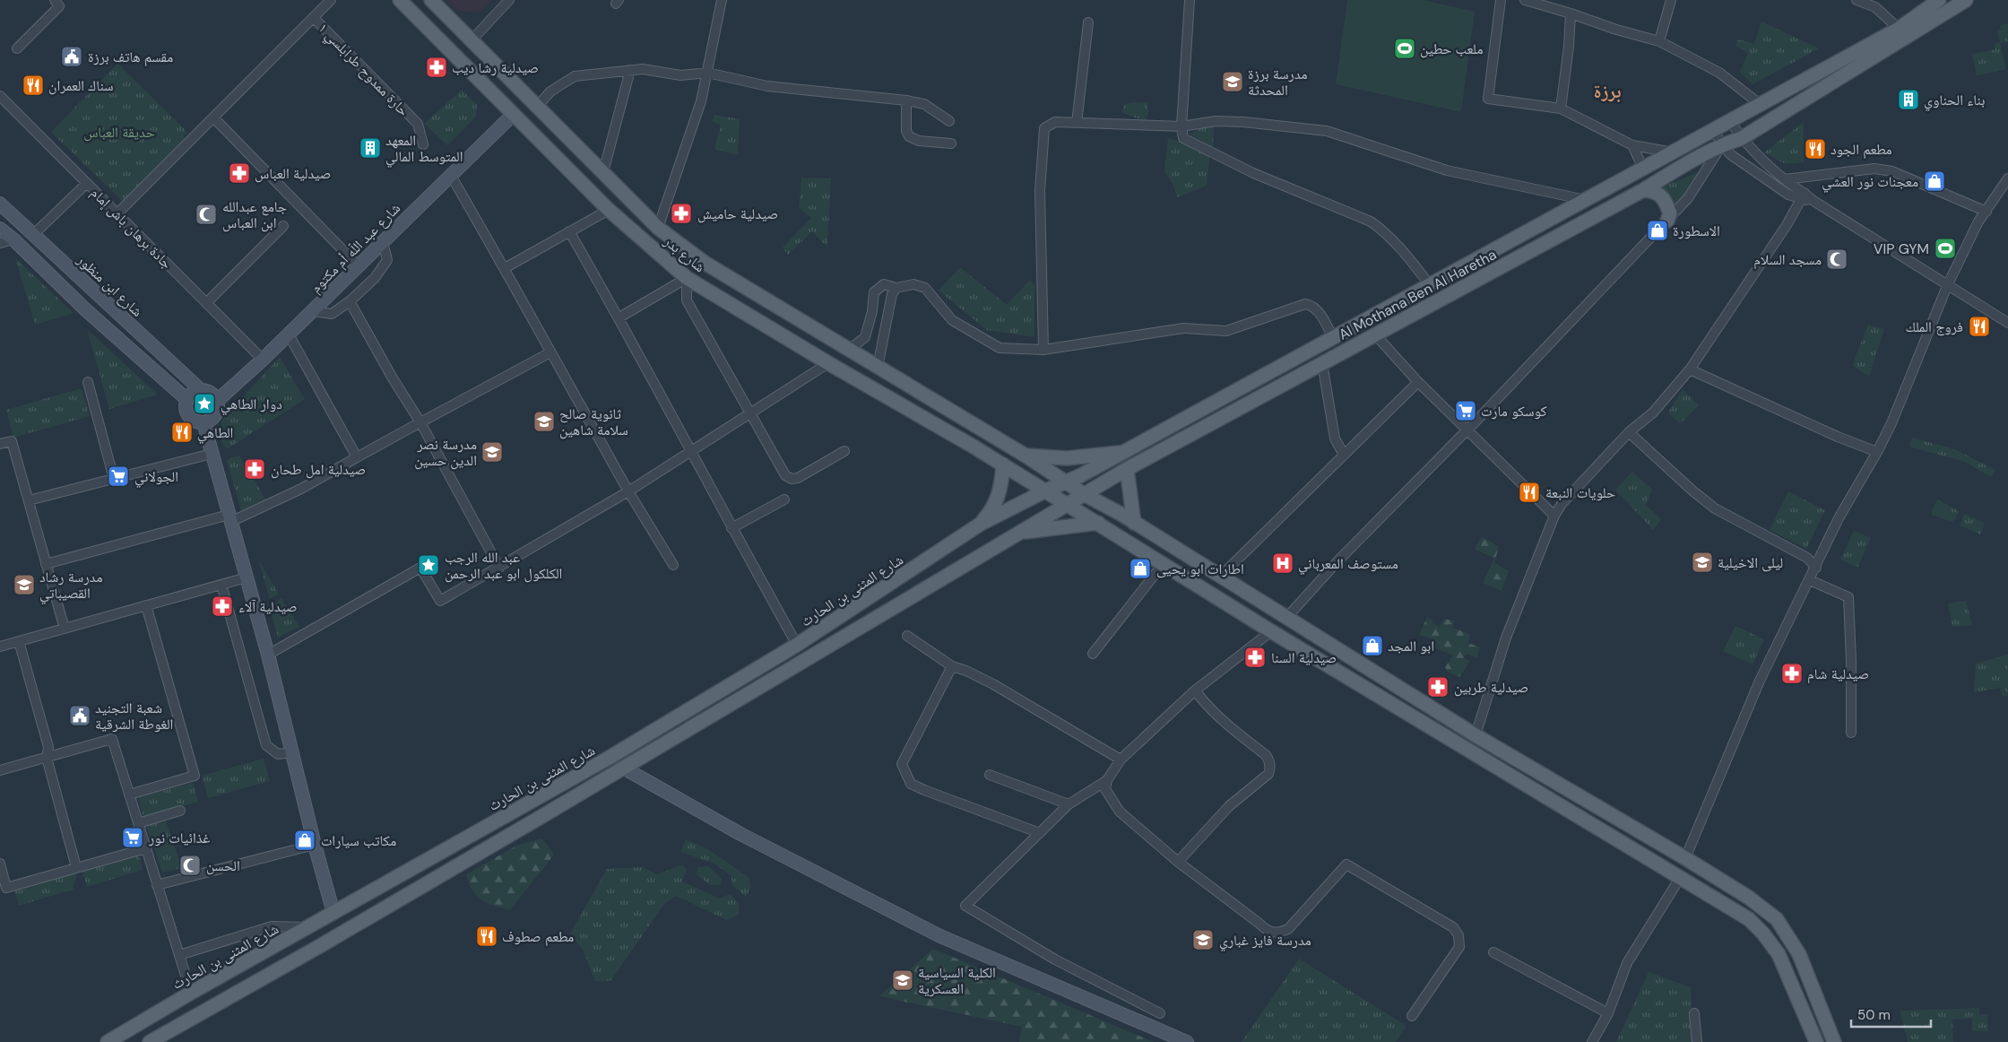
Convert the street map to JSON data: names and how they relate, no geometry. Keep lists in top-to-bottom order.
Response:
{
  "streets": {
    "main road": [
      "شارع عبد اللّه أم مكتوم",
      "شارع بدر",
      "شارع ابن منظور",
      "Al Mothana Ben Al Haretha",
      "شارع المثنى بن الحارث"
    ],
    "street": ["حارة ممدوح طرابلسي ١", "جادة برهان باش إمام"]
  },
  "crossings": [
    ["جادة برهان باش إمام", "شارع عبد اللّه أم مكتوم"],
    ["شارع عبد اللّه أم مكتوم", "شارع بدر"],
    ["شارع عبد اللّه أم مكتوم", "شارع ابن منظور"],
    ["شارع بدر", "Al Mothana Ben Al Haretha"]
  ],
  "districts": ["برزة"],
  "parks": ["حديقة العباس"],
  "places": {
    "sports": ["ملعب حطين", "VIP GYM"],
    "public building": ["مقسم هاتف برزة", "شعبة التجنيد الغوطة الشرقية"],
    "pharmacy": [
      "صيدلية رشا ديب",
      "صيدلية العباس",
      "صيدلية حاميش",
      "صيدلية امل طحان",
      "صيدلية آلاء",
      "صيدلية السنا",
      "صيدلية شام",
      "صيدلية طربين"
    ],
    "school or university": [
      "مدرسة برزة المحدثة",
      "ثانوية صالح سلامة شاهين",
      "مدرسة نصر الدين حسين",
      "ليلى الاخيلية",
      "مدرسة رشاد القصيباتي",
      "مدرسة فايز غباري",
      "الكلية السياسية العسكرية"
    ],
    "restaurant": [
      "سناك العمران",
      "مطعم الجود",
      "فروج الملك",
      "الطاهي",
      "حلويات النبعة",
      "مطعم صطوف"
    ],
    "building": ["بناء الحناوي", "المعهد المتوسط المالي"],
    "shop": [
      "معجنات نور العشي",
      "الاسطورة",
      "اطارات ابو يحيى",
      "ابو المجد",
      "مكاتب سيارات"
    ],
    "mosque": ["جامع عبدالله ابن العباس", "مسجد السلام", "الحسن"],
    "place": ["دوار الطاهي", "عبد الله الرجب الكلكول ابو عبد الرحمن"],
    "supermarket": ["كوسكو مارت", "الجولاني", "غذائيات نور"],
    "hospital": ["مستوصف المعرباني"]
  },
  "scale_bar": "50 m"
}
